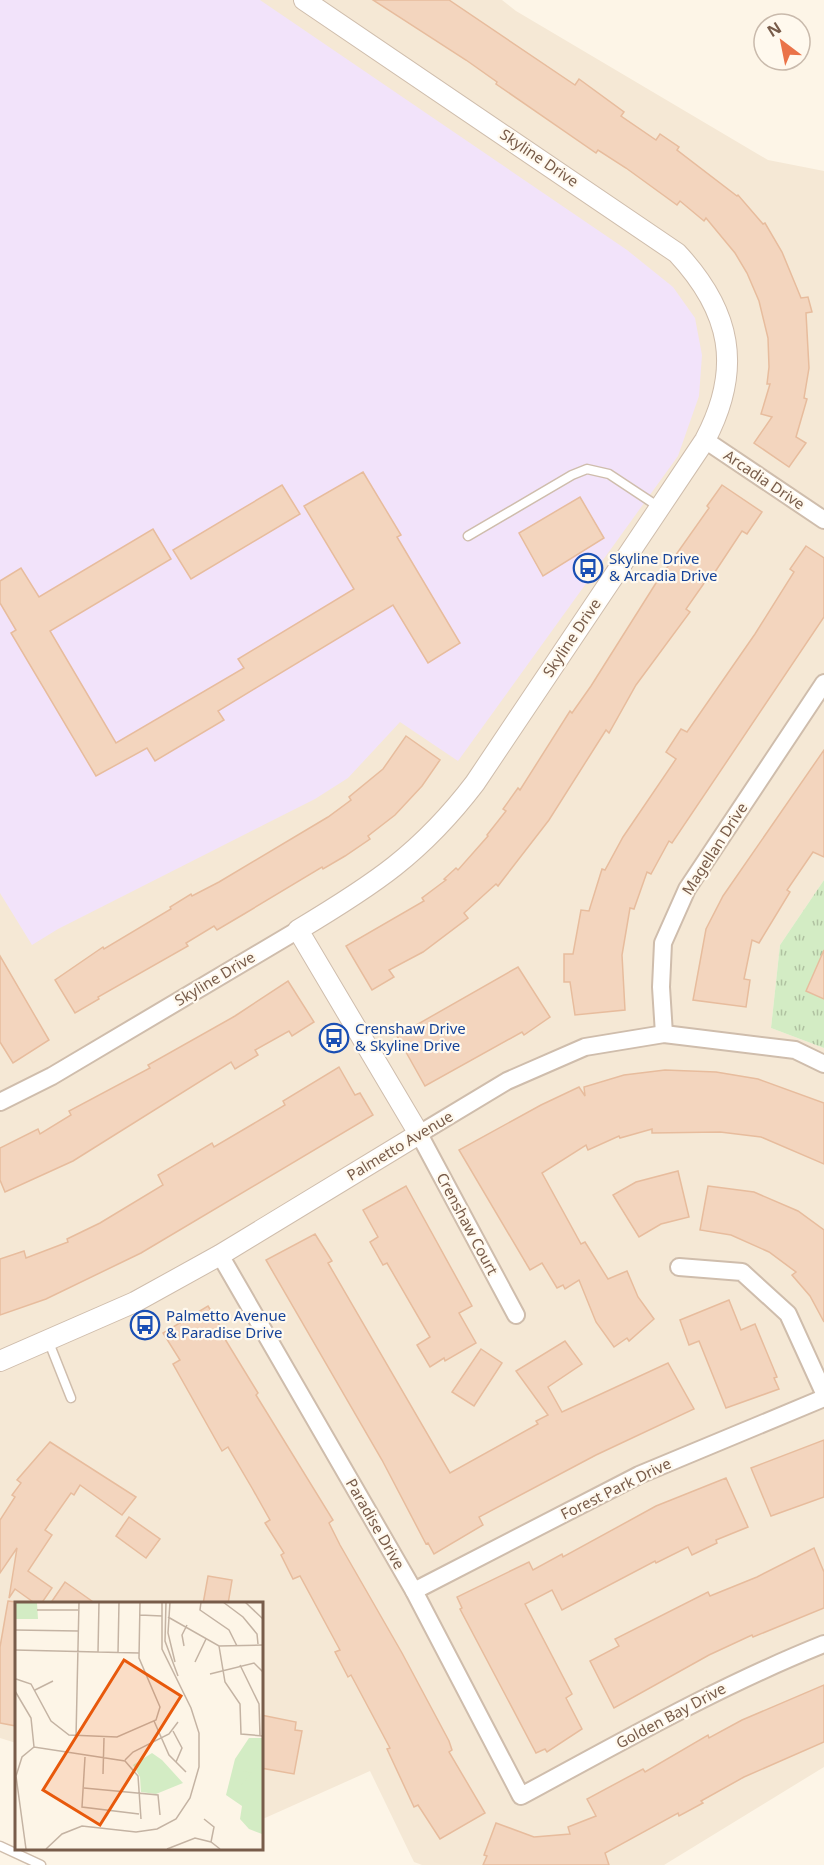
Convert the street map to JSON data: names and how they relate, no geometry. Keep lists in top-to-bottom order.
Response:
{
  "streets": {
    "street": [
      "Skyline Drive",
      "Arcadia Drive",
      "Magellan Drive",
      "Palmetto Avenue",
      "Crenshaw Court",
      "Forest Park Drive",
      "Paradise Drive",
      "Golden Bay Drive"
    ]
  },
  "crossings": [
    ["Skyline Drive", "Arcadia Drive"],
    ["Magellan Drive", "Palmetto Avenue"],
    ["Palmetto Avenue", "Crenshaw Court"],
    ["Palmetto Avenue", "Paradise Drive"],
    ["Forest Park Drive", "Paradise Drive"],
    ["Paradise Drive", "Golden Bay Drive"]
  ],
  "places": {
    "bus stop": ["Skyline Drive & Arcadia Drive", "Crenshaw Drive & Skyline Drive", "Palmetto Avenue & Paradise Drive"]
  },
  "north": "top left"
}
